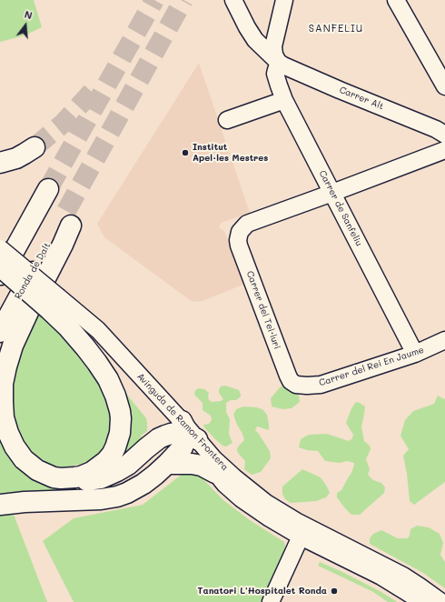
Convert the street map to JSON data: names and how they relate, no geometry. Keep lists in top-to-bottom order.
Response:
{
  "streets": {
    "highway": ["Ronda de Dalt"],
    "street": [
      "Carrer Alt",
      "Carrer de Sanfeliu",
      "Carrer del Tel·luri",
      "Carrer del Rei En Jaume",
      "Avinguda de Ramon Frontera"
    ]
  },
  "crossings": [
    ["Carrer Alt", "Carrer de Sanfeliu"],
    ["Carrer de Sanfeliu", "Carrer del Tel·luri"],
    ["Carrer de Sanfeliu", "Carrer del Rei En Jaume"],
    ["Carrer del Tel·luri", "Carrer del Rei En Jaume"]
  ],
  "districts": ["SANFELIU"],
  "places": ["Institut Apel·les Mestres", "Tanatori L'Hospitalet Ronda"],
  "north": "top"
}
